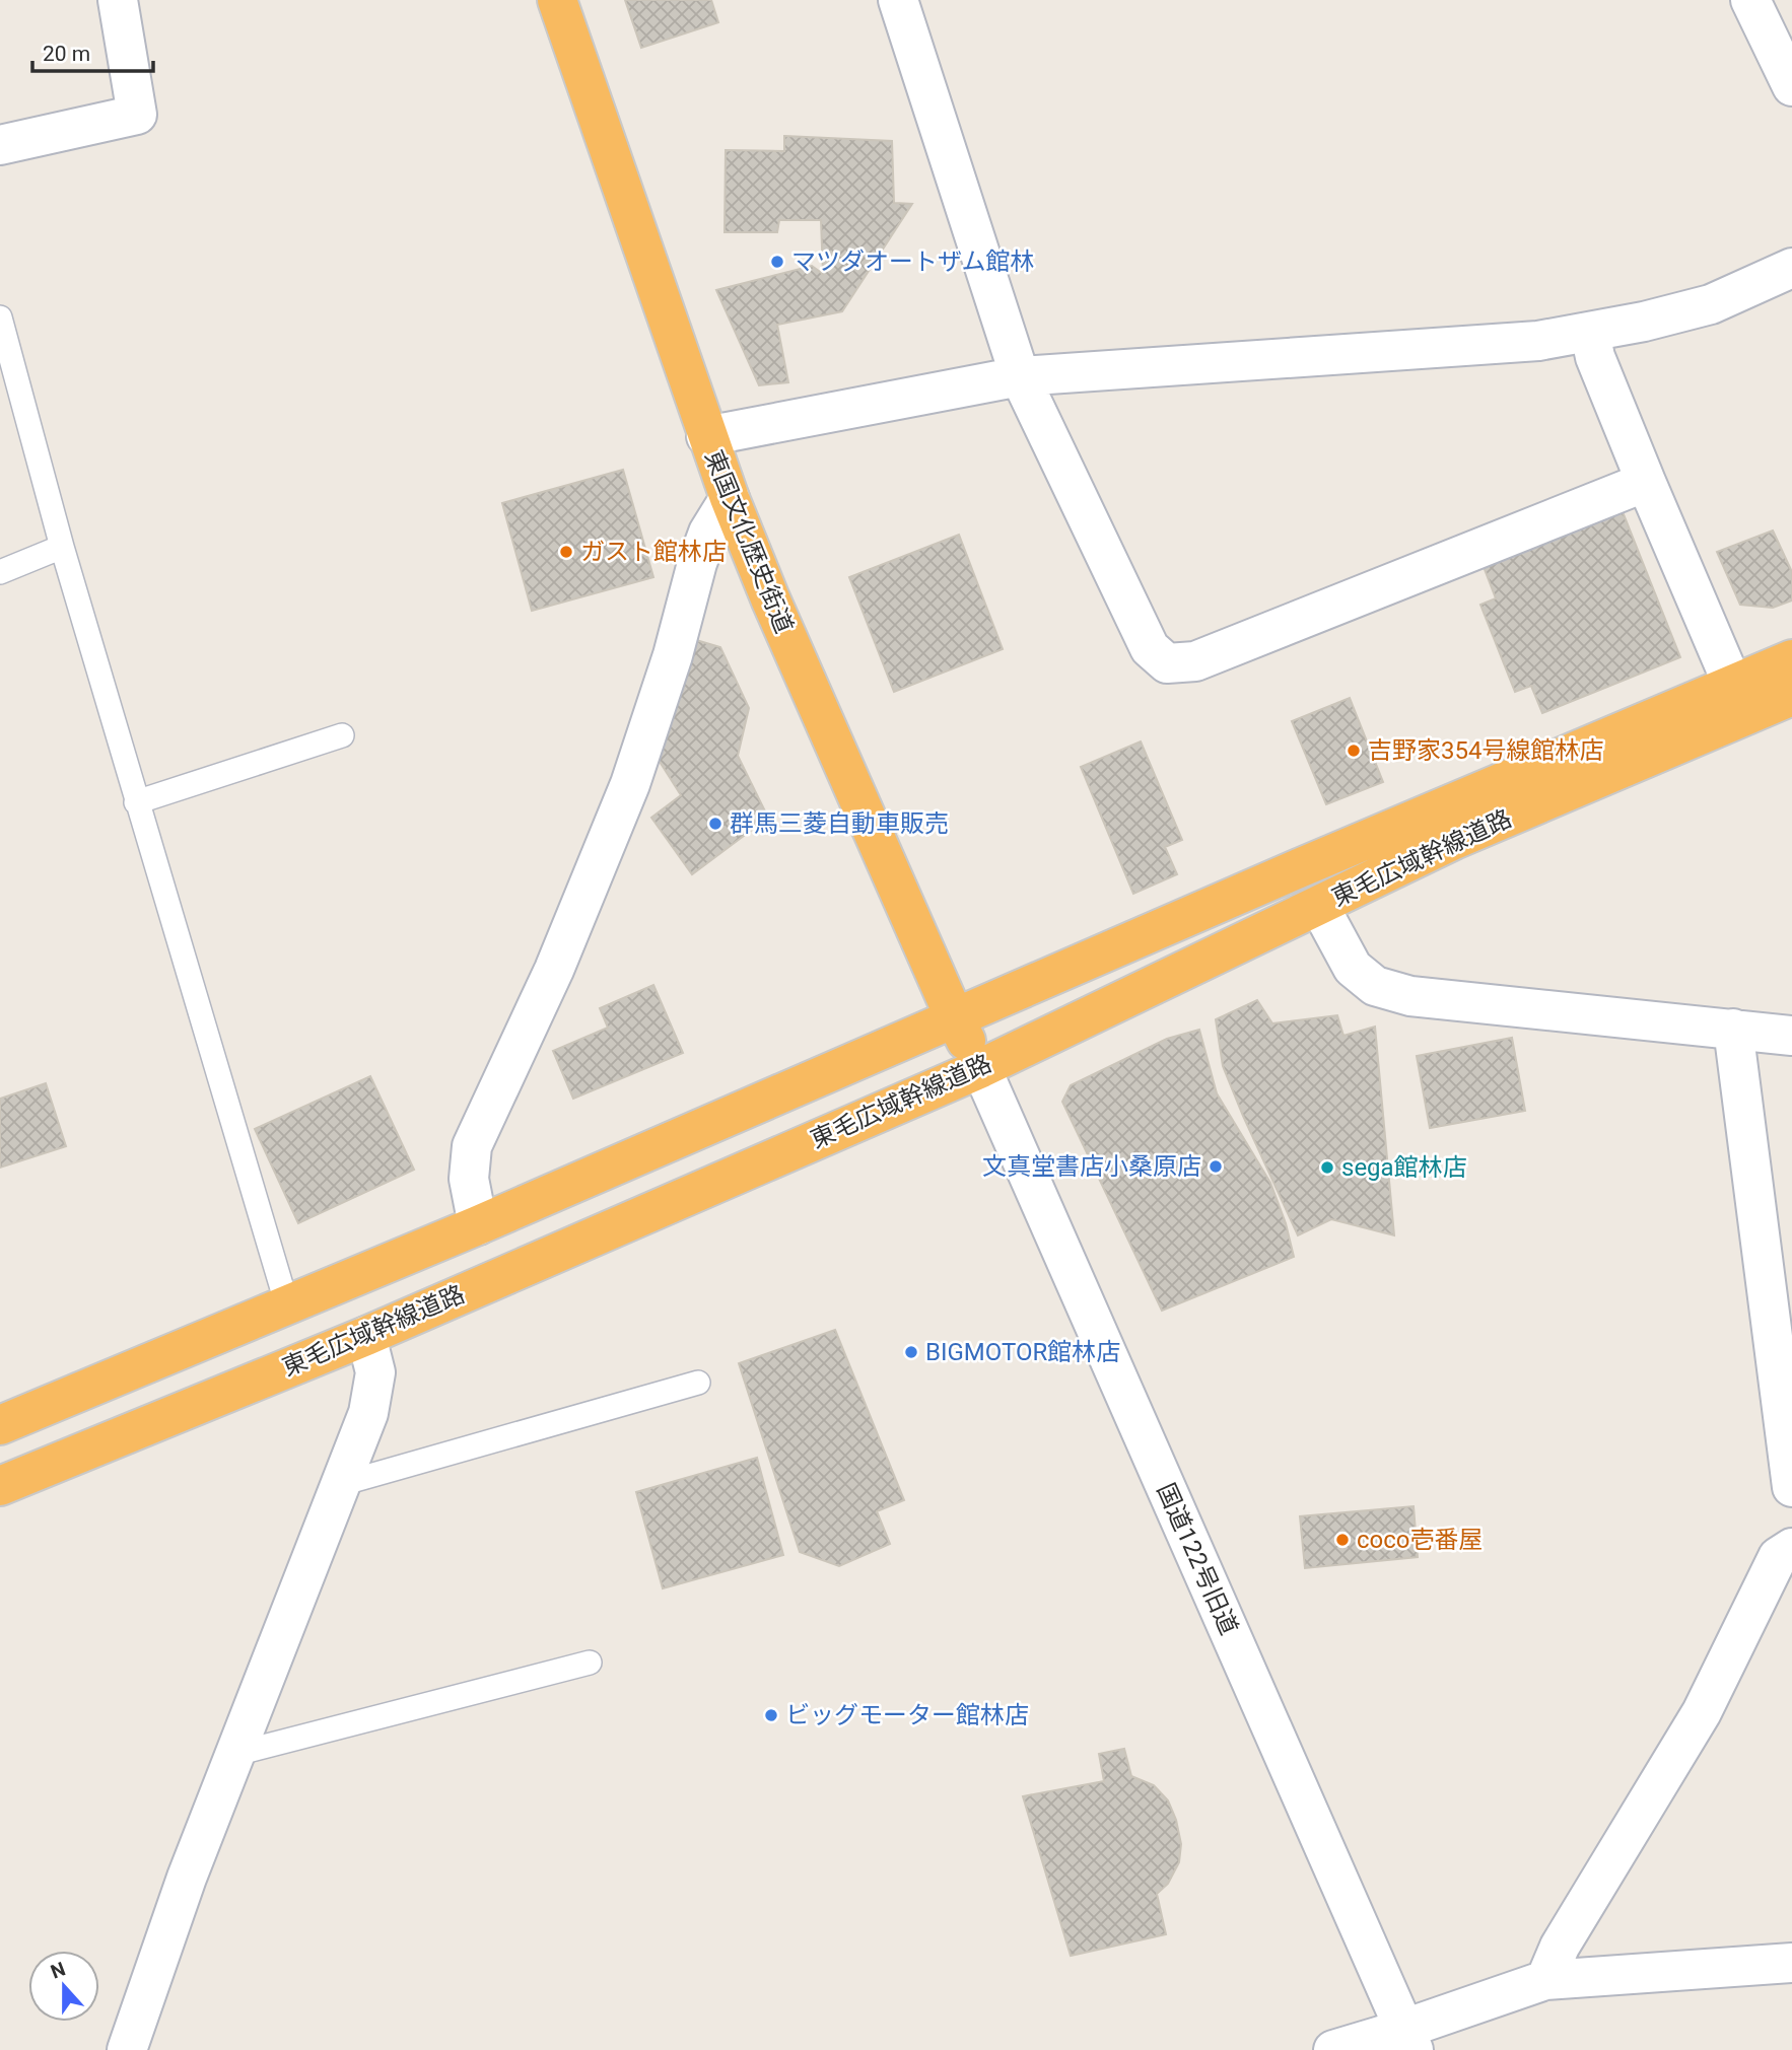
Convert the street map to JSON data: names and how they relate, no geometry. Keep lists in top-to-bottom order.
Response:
{
  "streets": {
    "highway": ["東国文化歴史街道", "東毛広域幹線道路"],
    "street": ["国道122号旧道"]
  },
  "crossings": [
    ["東国文化歴史街道", "東毛広域幹線道路"],
    ["東国文化歴史街道", "国道122号旧道"],
    ["東毛広域幹線道路", "国道122号旧道"]
  ],
  "places": [
    "マツダオートザム館林",
    "ガスト館林店",
    "吉野家354号線館林店",
    "群馬三菱自動車販売",
    "文真堂書店小桑原店",
    "sega館林店",
    "BIGMOTOR館林店",
    "coco壱番屋",
    "ビッグモーター館林店"
  ],
  "scale_bar": "20 m",
  "north": "top"
}
